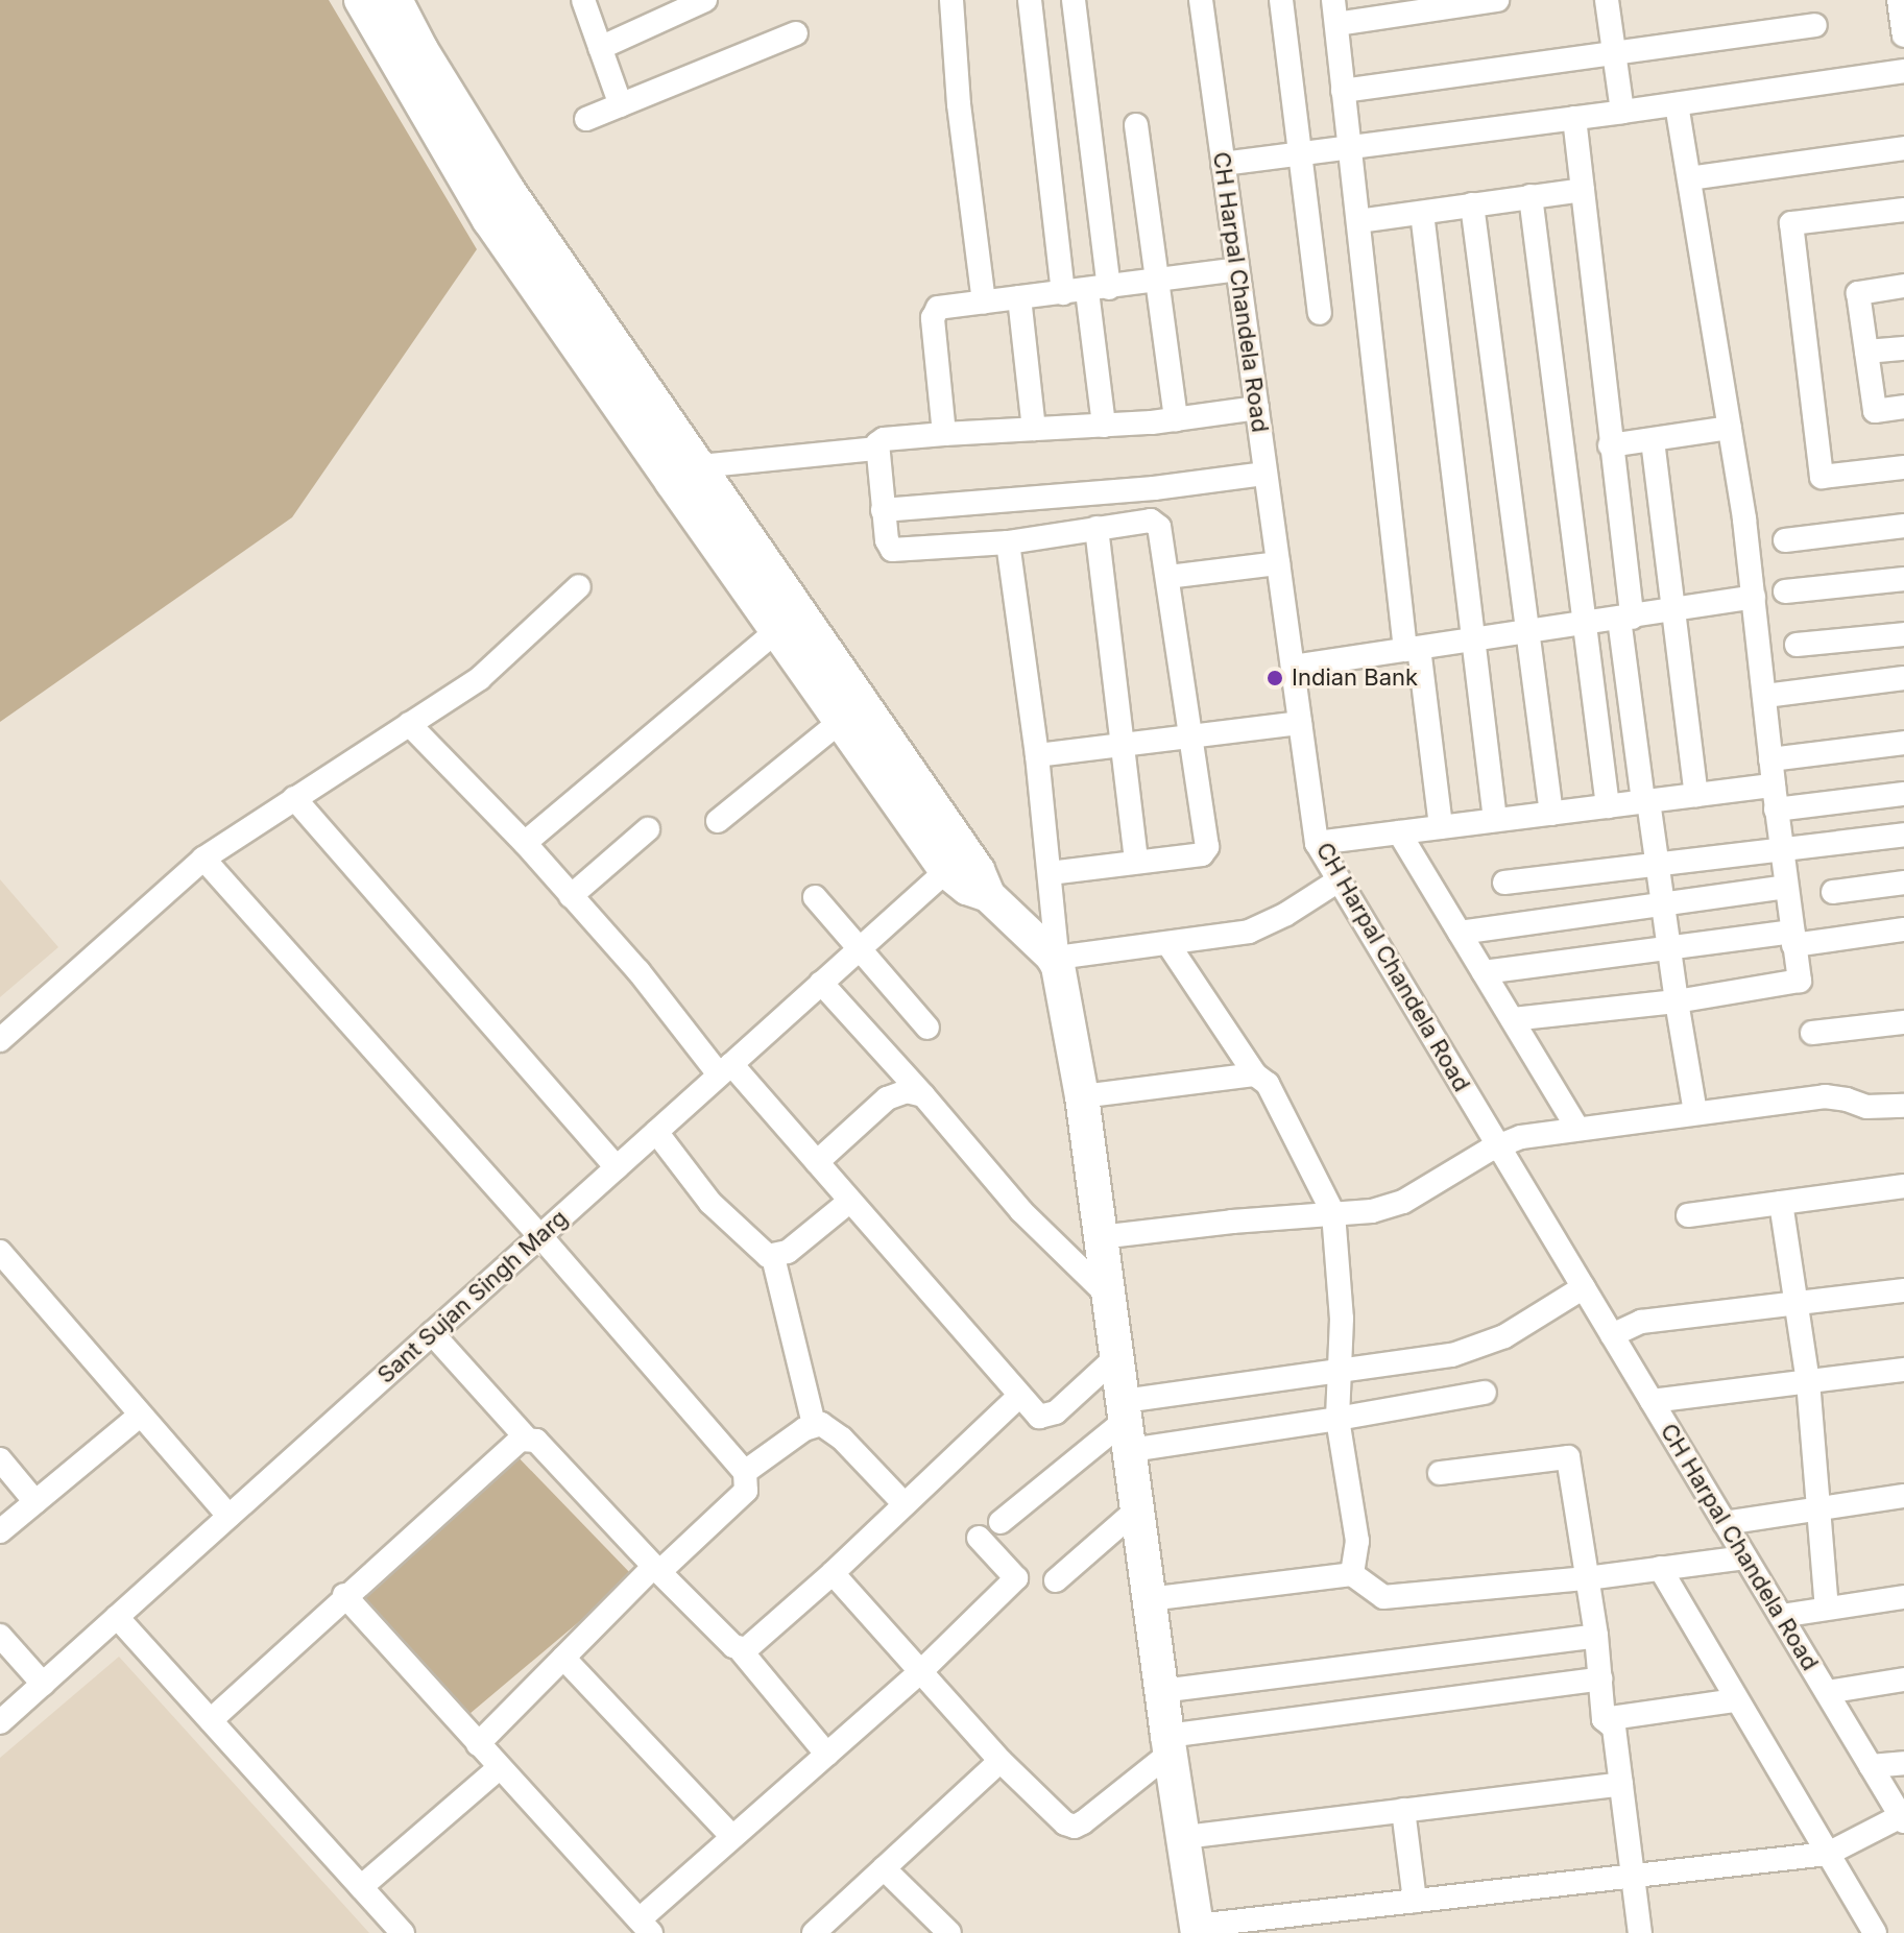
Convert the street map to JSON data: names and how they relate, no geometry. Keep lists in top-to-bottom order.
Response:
{
  "streets": {
    "street": ["CH Harpal Chandela Road", "Sant Sujan Singh Marg"]
  },
  "places": ["Indian Bank"]
}
